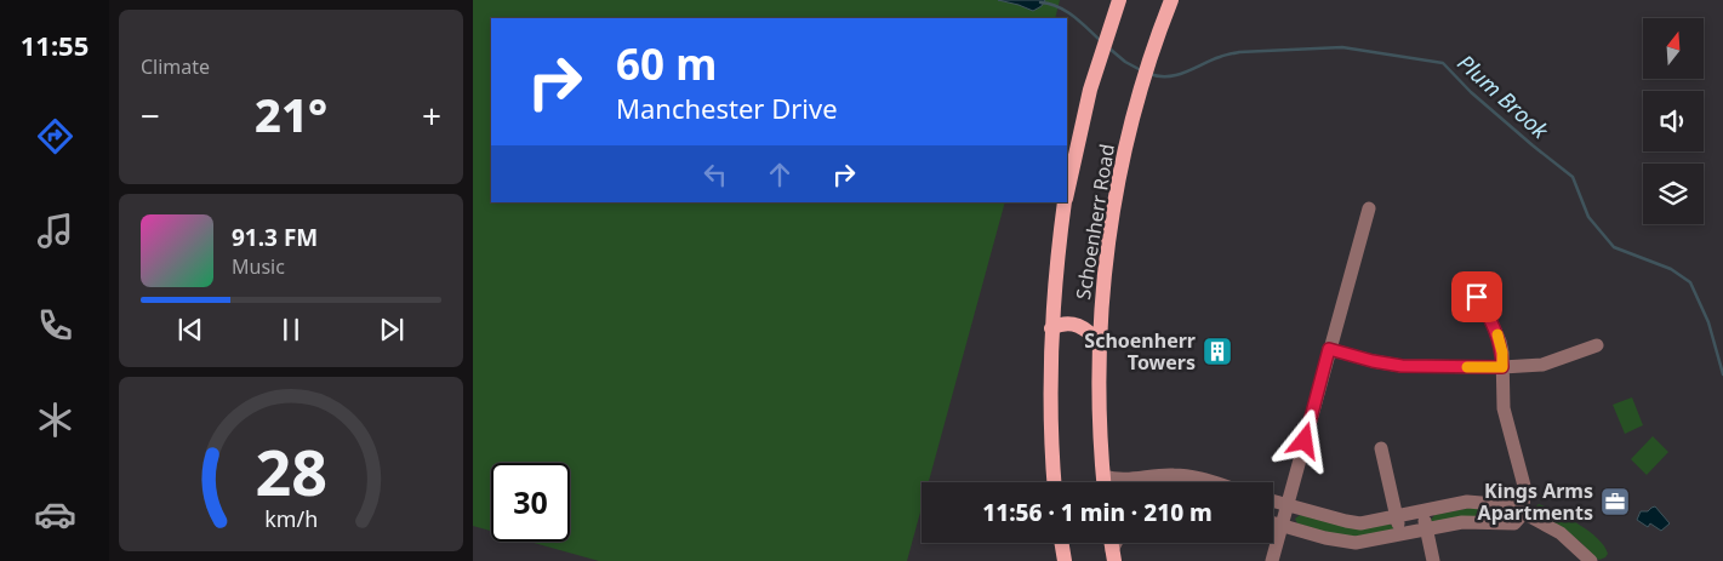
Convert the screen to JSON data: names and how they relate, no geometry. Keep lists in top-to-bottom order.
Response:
{
  "streets": {
    "main road": ["Schoenherr Road"]
  },
  "water": ["Plum Brook"],
  "places": {
    "building": ["Schoenherr Towers"],
    "office": ["Kings Arms Apartments"]
  },
  "north": "top",
  "page": {
    "tabs": "11:55",
    "tile": "Climate",
    "turn": ["60 m", "Manchester Drive"],
    "heat": ["−", "21°", "+"],
    "song": ["91.3 FM", "Music"],
    "limit": "30",
    "trip": "11:56 · 1 min · 210 m",
    "gauge": ["28", "km/h"]
  }
}
